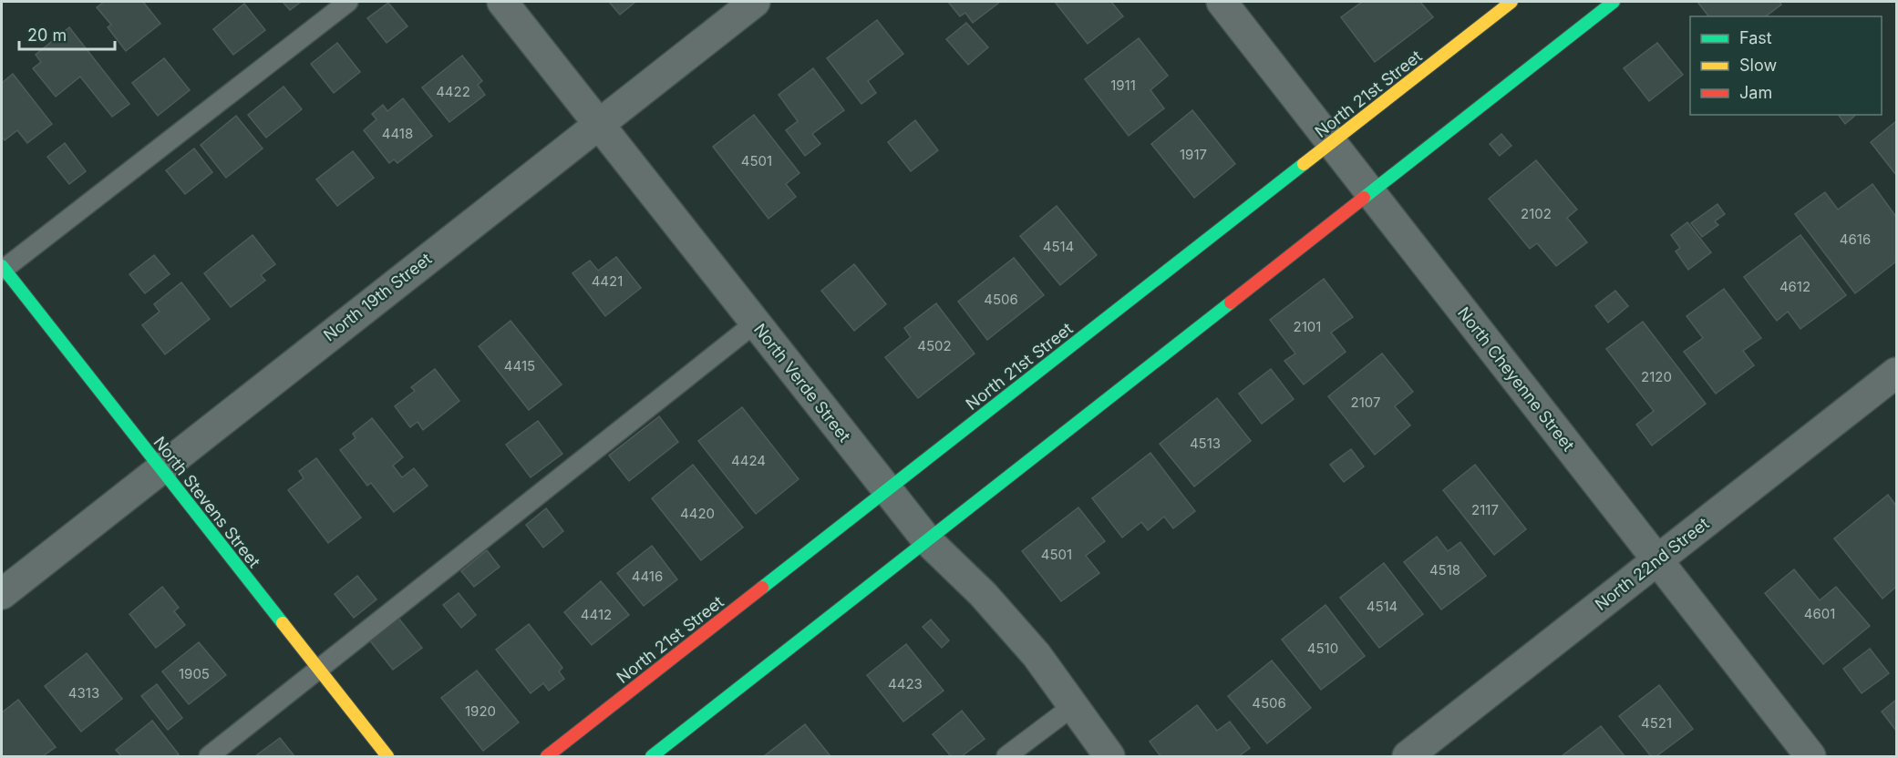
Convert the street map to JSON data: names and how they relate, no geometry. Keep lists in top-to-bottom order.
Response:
{
  "streets": {
    "main road": ["North 21st Street", "North Stevens Street"],
    "street": [
      "North 19th Street",
      "North Cheyenne Street",
      "North Verde Street",
      "North 22nd Street"
    ]
  },
  "crossings": [
    ["North 21st Street", "North Cheyenne Street"],
    ["North 21st Street", "North Verde Street"],
    ["North 19th Street", "North Verde Street"],
    ["North 19th Street", "North Stevens Street"],
    ["North Cheyenne Street", "North 22nd Street"]
  ],
  "house_numbers": [
    "1911",
    "4422",
    "4418",
    "1917",
    "4501",
    "2102",
    "4616",
    "4514",
    "4421",
    "4612",
    "4506",
    "2101",
    "4502",
    "4415",
    "2120",
    "2107",
    "4513",
    "4424",
    "2117",
    "4420",
    "4501",
    "4518",
    "4416",
    "4514",
    "4601",
    "4412",
    "4510",
    "1905",
    "4423",
    "4313",
    "4506",
    "1920",
    "4521"
  ],
  "legend": ["Fast", "Slow", "Jam"],
  "scale_bar": "20 m"
}
